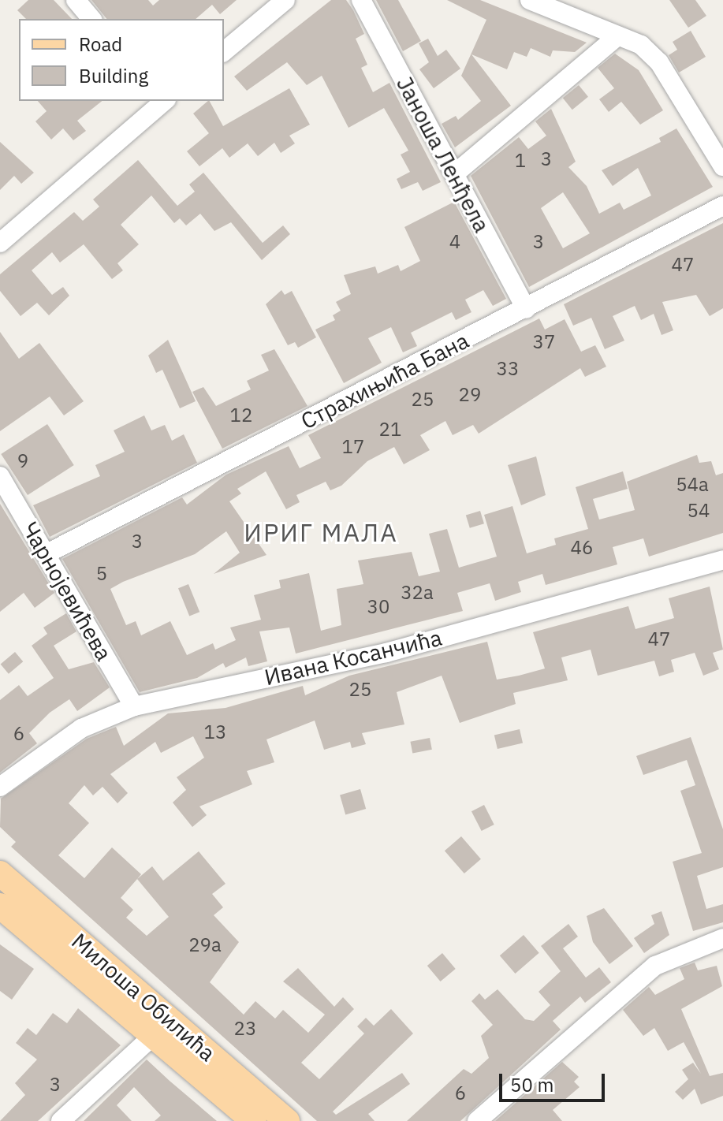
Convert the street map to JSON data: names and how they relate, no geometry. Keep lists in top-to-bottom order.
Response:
{
  "streets": {
    "main road": ["Милоша Обилића"],
    "street": [
      "Јаноша Ленђела",
      "Страхињића Бана",
      "Чарнојевићева",
      "Ивана Косанчића"
    ]
  },
  "crossings": [
    ["Јаноша Ленђела", "Страхињића Бана"],
    ["Страхињића Бана", "Чарнојевићева"],
    ["Чарнојевићева", "Ивана Косанчића"]
  ],
  "districts": ["ИРИГ МАЛА"],
  "house_numbers": [
    "3",
    "1",
    "4",
    "3",
    "47",
    "37",
    "33",
    "29",
    "25",
    "12",
    "21",
    "17",
    "9",
    "54a",
    "54",
    "3",
    "46",
    "5",
    "32a",
    "30",
    "47",
    "25",
    "13",
    "6",
    "29a",
    "23",
    "3",
    "6"
  ],
  "legend": ["Road", "Building"],
  "scale_bar": "50 m"
}
